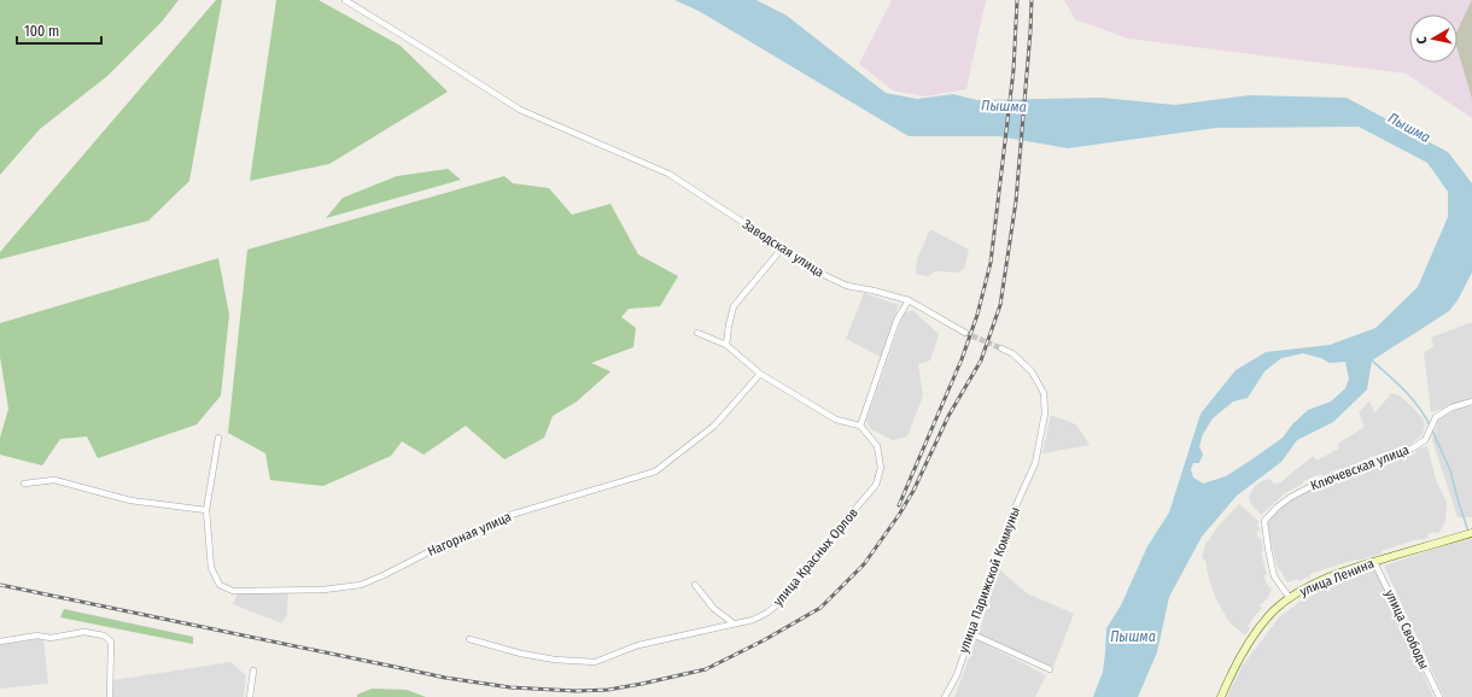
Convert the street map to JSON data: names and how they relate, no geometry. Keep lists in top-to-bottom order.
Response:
{
  "streets": {
    "main road": ["улица Ленина"],
    "street": [
      "Заводская улица",
      "Ключевская улица",
      "Нагорная улица",
      "улица Красных Орлов",
      "улица Парижской Коммуны",
      "улица Свободы"
    ]
  },
  "crossings": [
    ["Ключевская улица", "улица Ленина"],
    ["улица Ленина", "улица Свободы"]
  ],
  "water": ["Пышма"],
  "scale_bar": "100 m",
  "north": "left"
}
